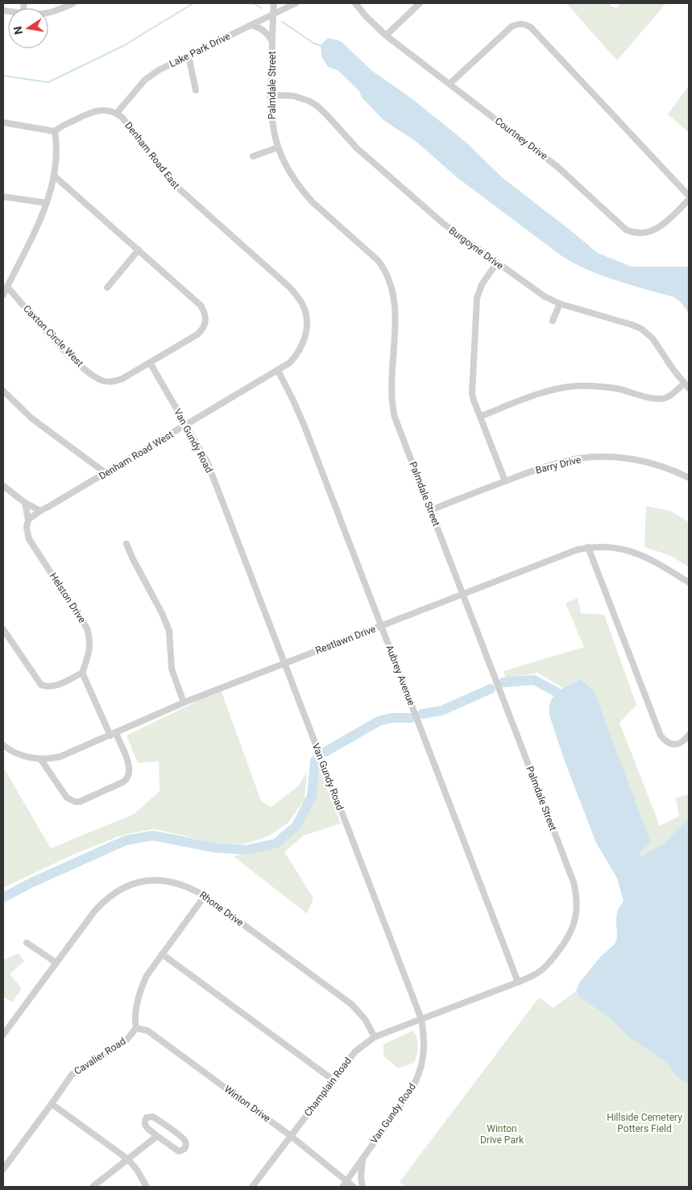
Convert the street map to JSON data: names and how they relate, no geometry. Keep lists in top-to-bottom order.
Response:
{
  "streets": {
    "street": [
      "Lake Park Drive",
      "Palmdale Street",
      "Courtney Drive",
      "Denham Road East",
      "Burgoyne Drive",
      "Caxton Circle West",
      "Van Gundy Road",
      "Denham Road West",
      "Barry Drive",
      "Helston Drive",
      "Restlawn Drive",
      "Aubrey Avenue",
      "Rhone Drive",
      "Cavalier Road",
      "Champlain Road",
      "Winton Drive"
    ]
  },
  "crossings": [
    ["Lake Park Drive", "Palmdale Street"],
    ["Lake Park Drive", "Denham Road East"],
    ["Palmdale Street", "Burgoyne Drive"],
    ["Palmdale Street", "Barry Drive"],
    ["Palmdale Street", "Restlawn Drive"],
    ["Palmdale Street", "Aubrey Avenue"],
    ["Palmdale Street", "Champlain Road"],
    ["Denham Road East", "Denham Road West"],
    ["Caxton Circle West", "Van Gundy Road"],
    ["Van Gundy Road", "Denham Road West"],
    ["Van Gundy Road", "Restlawn Drive"],
    ["Van Gundy Road", "Champlain Road"],
    ["Van Gundy Road", "Winton Drive"],
    ["Denham Road West", "Aubrey Avenue"],
    ["Restlawn Drive", "Aubrey Avenue"],
    ["Aubrey Avenue", "Champlain Road"],
    ["Rhone Drive", "Champlain Road"],
    ["Cavalier Road", "Winton Drive"],
    ["Champlain Road", "Winton Drive"]
  ],
  "parks": ["Hillside Cemetery Potters Field", "Winton Drive Park"],
  "north": "left"
}
